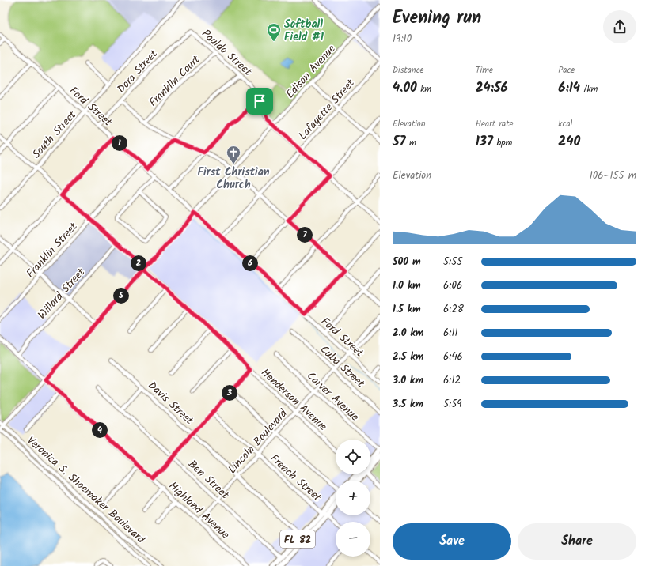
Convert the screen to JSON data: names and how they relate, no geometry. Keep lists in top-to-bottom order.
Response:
{
  "streets": {
    "main road": ["FL 82"],
    "street": [
      "Pauldo Street",
      "Dora Street",
      "Edison Avenue",
      "Franklin Court",
      "Ford Street",
      "Lafayette Street",
      "South Street",
      "Franklin Street",
      "Willard Street",
      "Cuba Street",
      "Carver Avenue",
      "Henderson Avenue",
      "Davis Street",
      "Lincoln Boulevard",
      "French Street",
      "Ben Street",
      "Veronica S. Shoemaker Boulevard",
      "Highland Avenue"
    ]
  },
  "crossings": [
    ["Pauldo Street", "Dora Street"],
    ["Pauldo Street", "Edison Avenue"],
    ["Pauldo Street", "Franklin Court"],
    ["Pauldo Street", "Lafayette Street"],
    ["Dora Street", "Ford Street"],
    ["Edison Avenue", "Ford Street"],
    ["Edison Avenue", "Henderson Avenue"],
    ["Edison Avenue", "Veronica S. Shoemaker Boulevard"],
    ["Edison Avenue", "Highland Avenue"],
    ["Ford Street", "Lafayette Street"],
    ["Ford Street", "South Street"],
    ["Ford Street", "Franklin Street"],
    ["Ford Street", "Lincoln Boulevard"],
    ["South Street", "Henderson Avenue"],
    ["Franklin Street", "Henderson Avenue"],
    ["Willard Street", "Henderson Avenue"],
    ["Willard Street", "Highland Avenue"],
    ["Cuba Street", "Lincoln Boulevard"],
    ["Carver Avenue", "Lincoln Boulevard"],
    ["Henderson Avenue", "Lincoln Boulevard"],
    ["Davis Street", "Lincoln Boulevard"],
    ["Davis Street", "FL 82"],
    ["Lincoln Boulevard", "French Street"],
    ["Lincoln Boulevard", "Ben Street"],
    ["Lincoln Boulevard", "Highland Avenue"],
    ["French Street", "FL 82"],
    ["Ben Street", "FL 82"]
  ],
  "places": {
    "sports": ["Softball Field #1"],
    "church": ["First Christian Church"]
  },
  "page": {
    "heading": ["Evening run", "19:10"],
    "stats": [
      ["Distance", "4.00 km"],
      ["Time", "24:56"],
      ["Pace", "6:14 /km"],
      ["Elevation", "57 m"],
      ["Heart rate", "137 bpm"],
      ["kcal", "240"]
    ],
    "pins": [
      "1",
      "7",
      "2",
      "6",
      "5",
      "3",
      "4"
    ],
    "chart": ["Elevation", "106–155 m"],
    "list": [
      {
        "name": "500 m",
        "note": "5:55"
      },
      {
        "name": "1.0 km",
        "note": "6:06"
      },
      {
        "name": "1.5 km",
        "note": "6:28"
      },
      {
        "name": "2.0 km",
        "note": "6:11"
      },
      {
        "name": "2.5 km",
        "note": "6:46"
      },
      {
        "name": "3.0 km",
        "note": "6:12"
      },
      {
        "name": "3.5 km",
        "note": "5:59"
      }
    ],
    "map_buttons": ["+", "−"],
    "buttons": ["Save", "Share"]
  }
}
